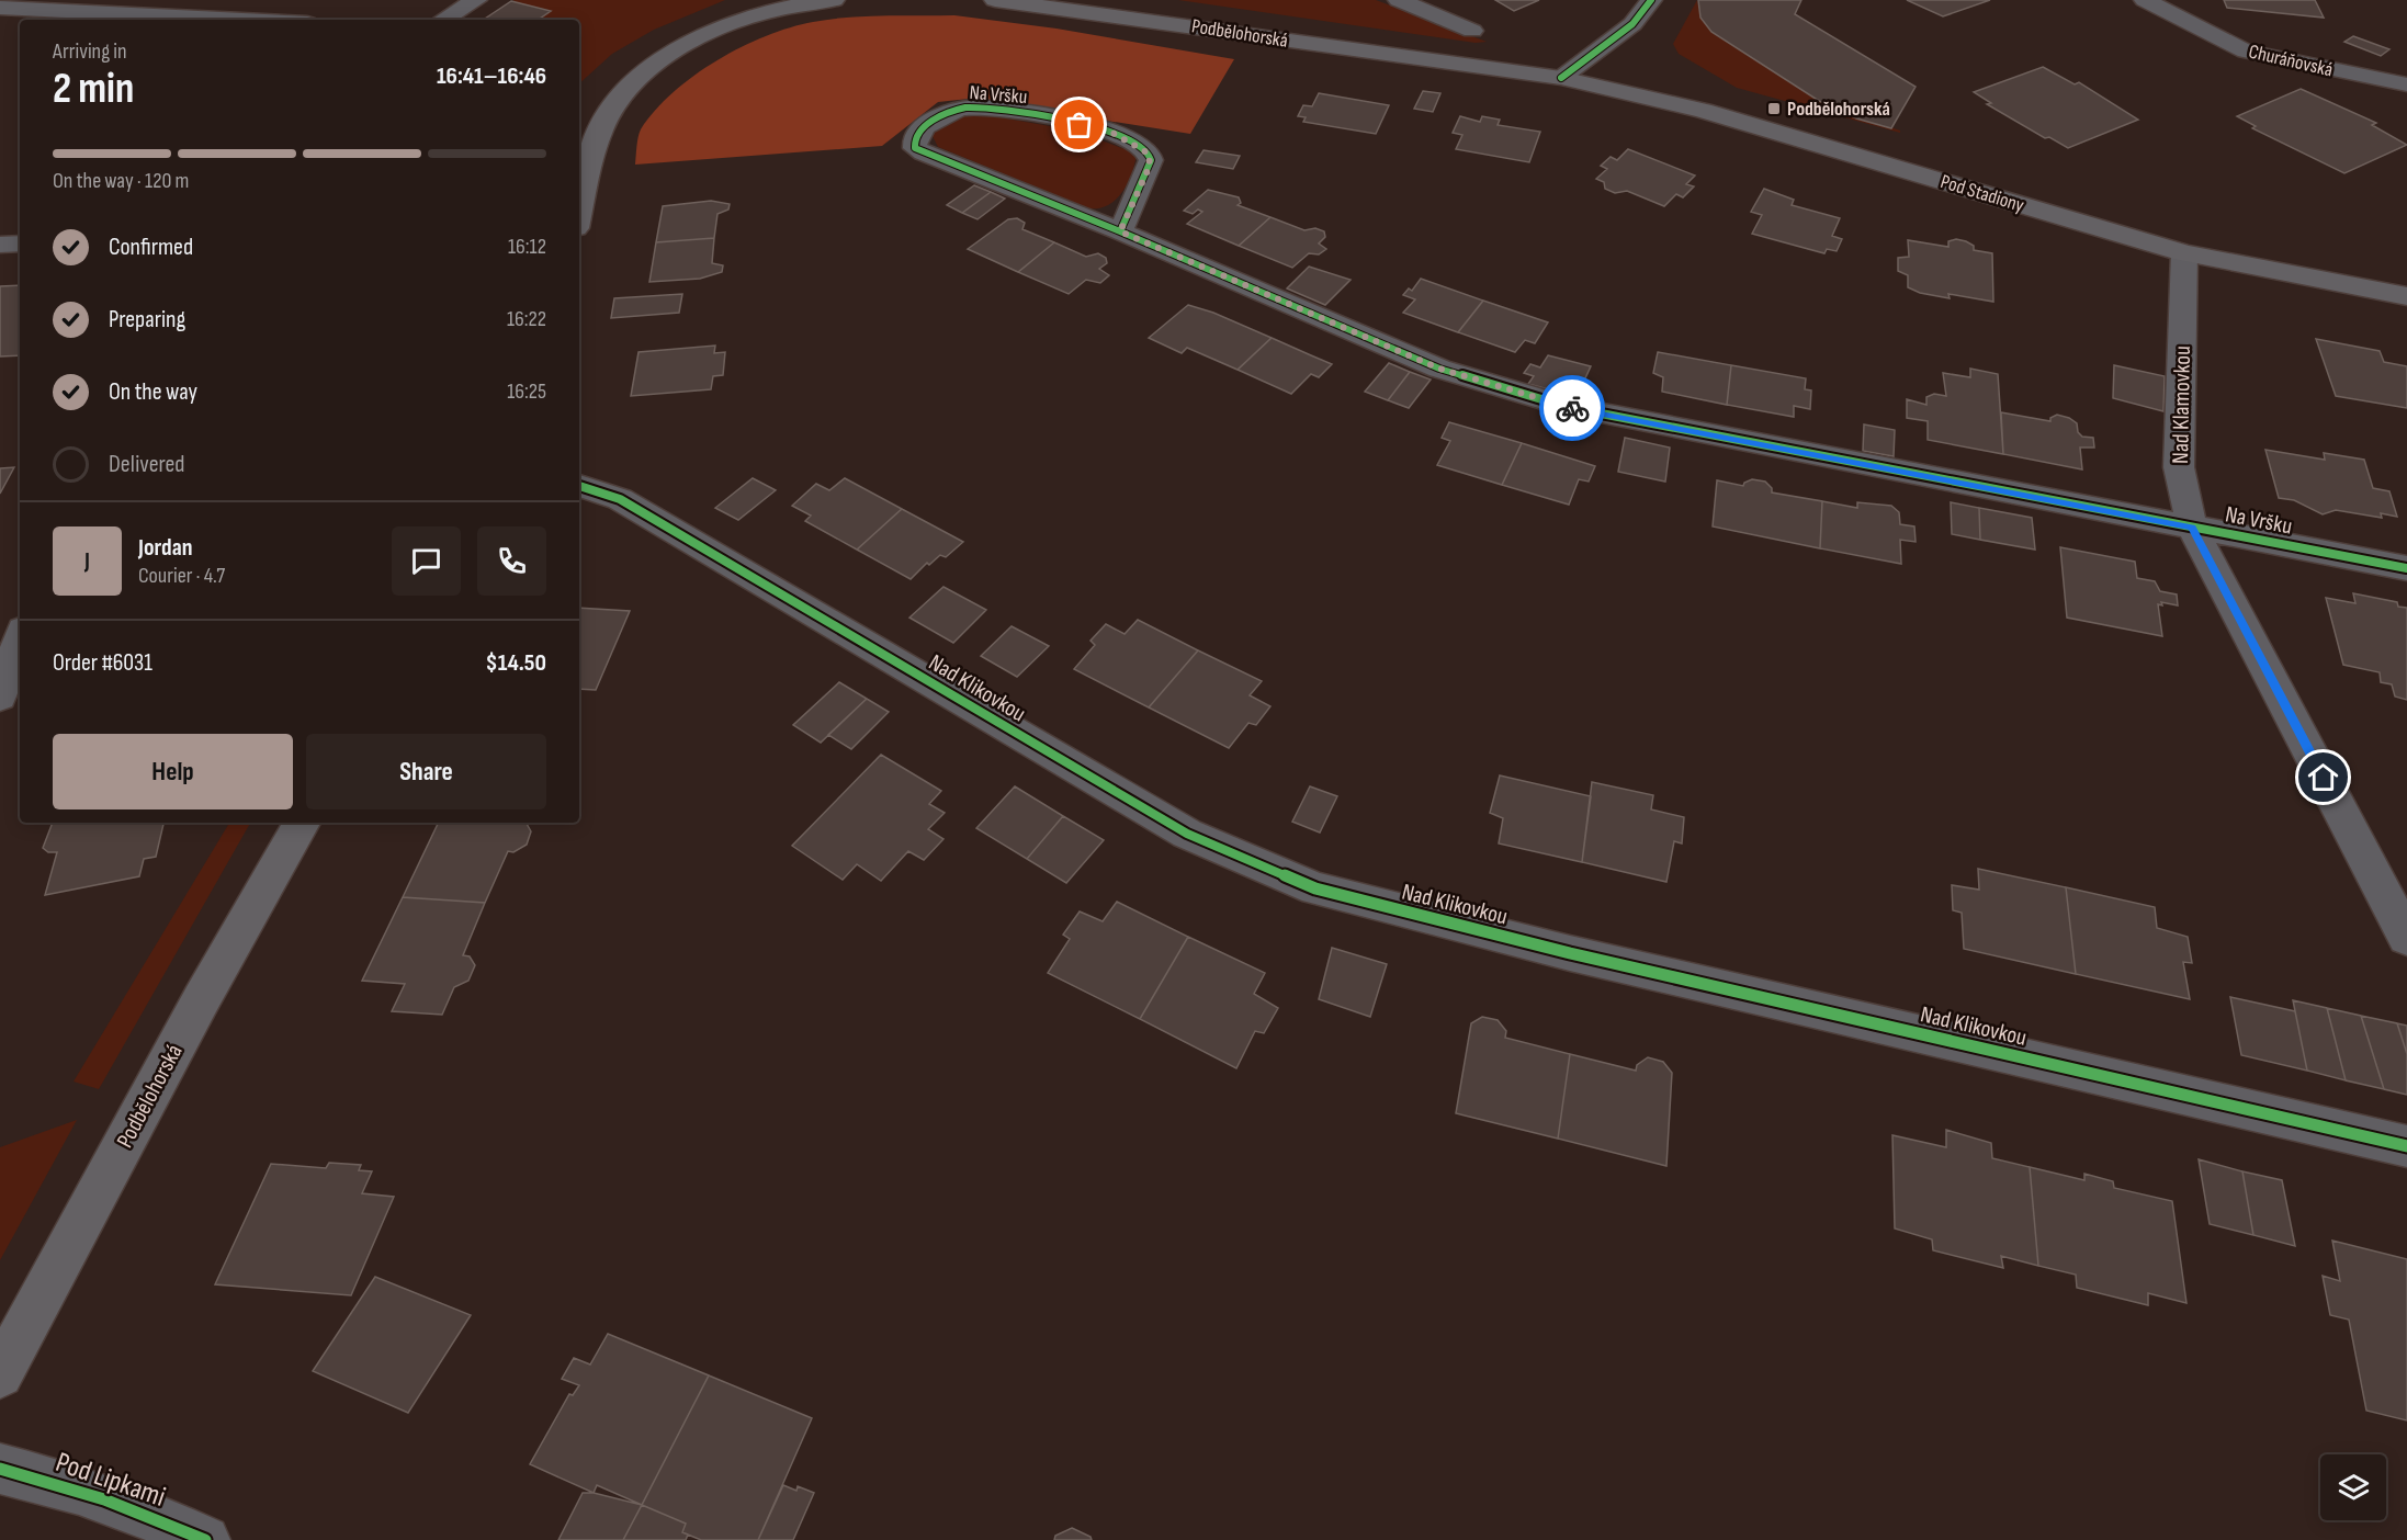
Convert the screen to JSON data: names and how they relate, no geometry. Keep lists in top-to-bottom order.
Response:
{
  "streets": {
    "main road": ["Podbělohorská", "Pod Stadiony"],
    "street": [
      "Churáňovská",
      "Na Vršku",
      "Nad Klamovkou",
      "Nad Klikovkou",
      "Pod Lipkami"
    ]
  },
  "crossings": [
    ["Podbělohorská", "Pod Stadiony"],
    ["Na Vršku", "Nad Klamovkou"],
    ["Pod Stadiony", "Nad Klamovkou"]
  ],
  "places": {
    "transit": ["Podbělohorská"]
  },
  "page": {
    "heading": ["2 min", "Arriving in", "16:41–16:46"],
    "panel": [
      "Jordan",
      "Courier · 4.7",
      "Order #6031",
      "$14.50"
    ],
    "bar": "On the way · 120 m",
    "list": [
      ["Confirmed", "16:12"],
      ["Preparing", "16:22"],
      ["On the way", "16:25"],
      "Delivered"
    ],
    "round": "J",
    "buttons": ["Help", "Share"]
  }
}
